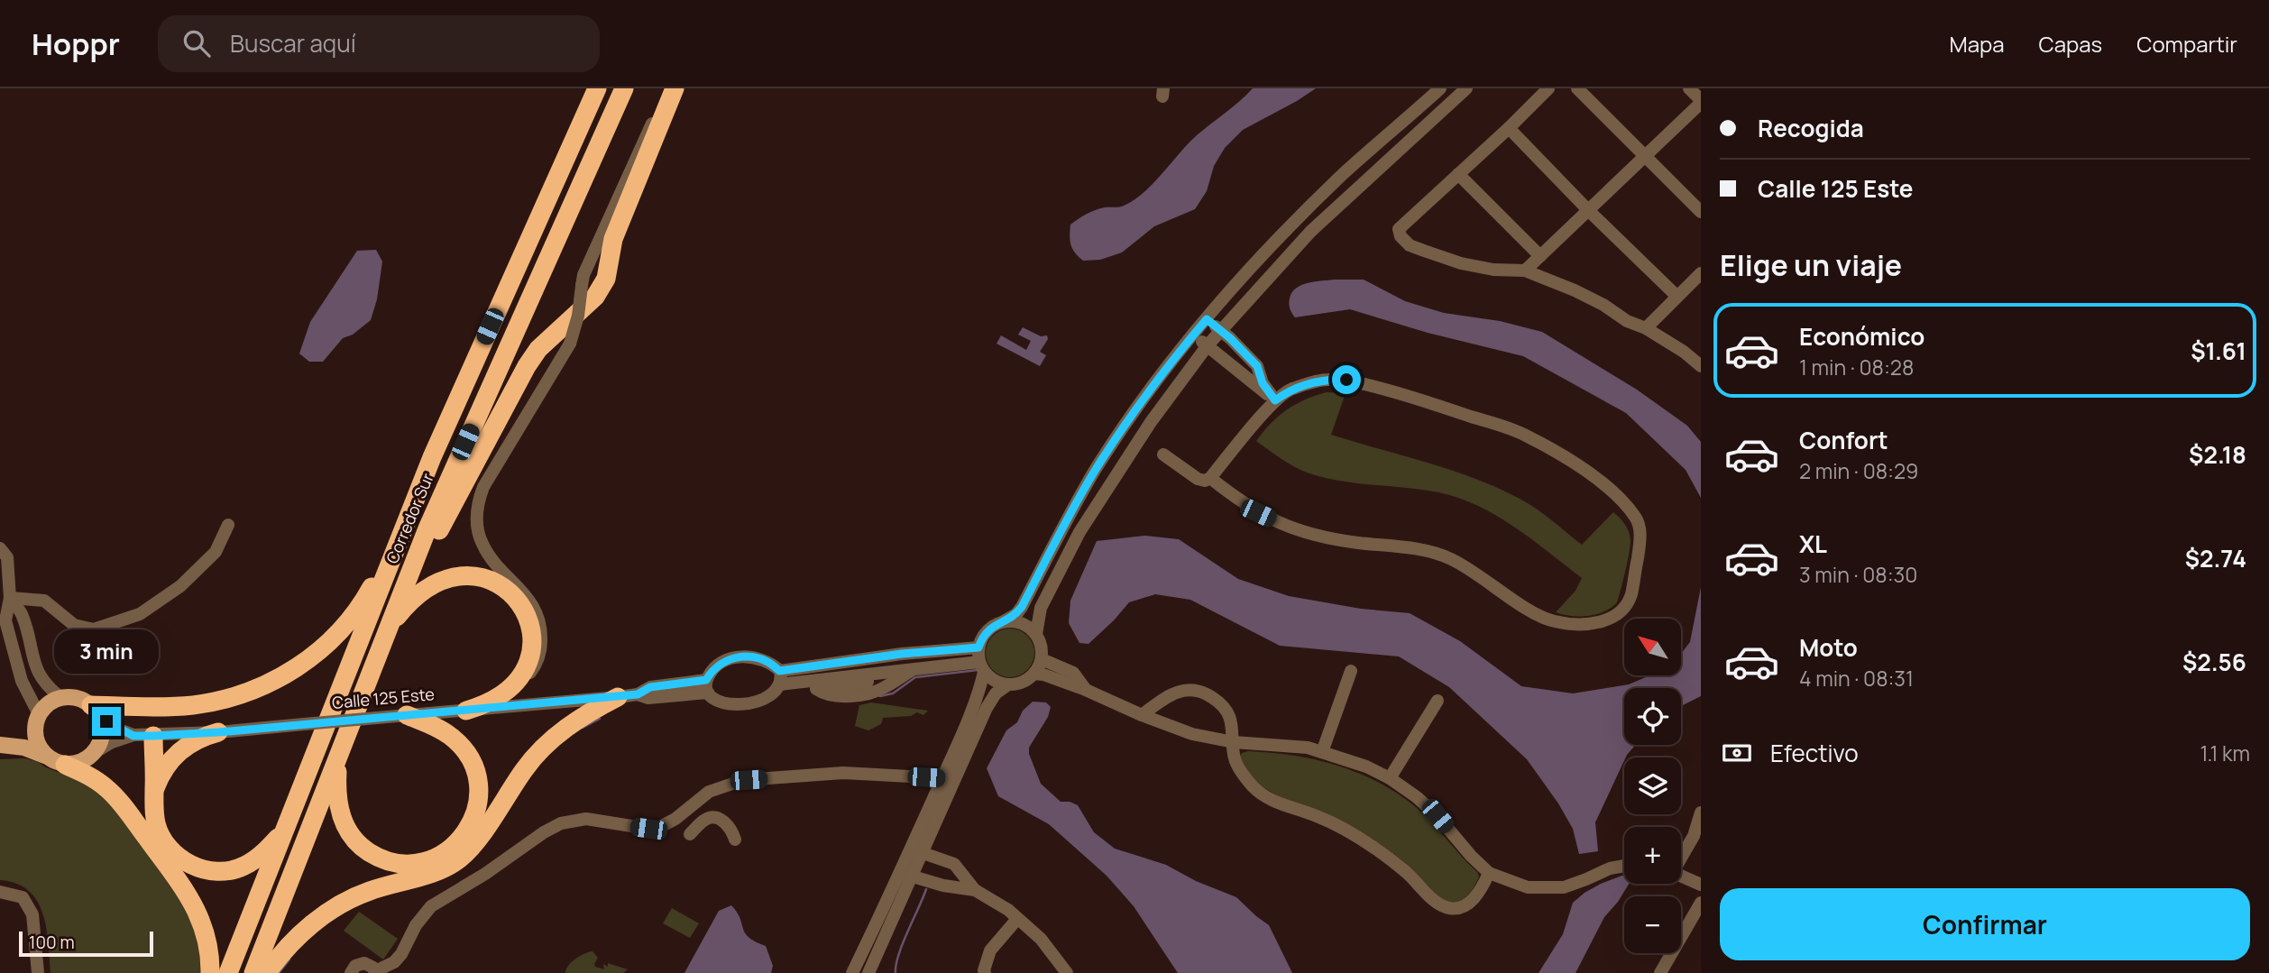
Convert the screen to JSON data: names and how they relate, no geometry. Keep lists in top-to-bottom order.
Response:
{
  "streets": {
    "highway": ["Corredor Sur"],
    "street": ["Calle 125 Este"]
  },
  "scale_bar": "100 m",
  "north": "top left",
  "page": {
    "header": "Hoppr",
    "search": "Buscar aquí",
    "nav": ["Mapa", "Capas", "Compartir"],
    "banner": ["Recogida", "Calle 125 Este"],
    "heading": "Elige un viaje",
    "list": [
      {
        "name": "Económico",
        "note": "1 min · 08:28",
        "value": "$1.61"
      },
      {
        "name": "Confort",
        "note": "2 min · 08:29",
        "value": "$2.18"
      },
      {
        "name": "XL",
        "note": "3 min · 08:30",
        "value": "$2.74"
      },
      {
        "name": "Moto",
        "note": "4 min · 08:31",
        "value": "$2.56"
      }
    ],
    "map_buttons": ["+", "−"],
    "bubble": "3 min",
    "pay": ["Efectivo", "1.1 km"],
    "buttons": "Confirmar",
    "scale": "100 m"
  }
}
